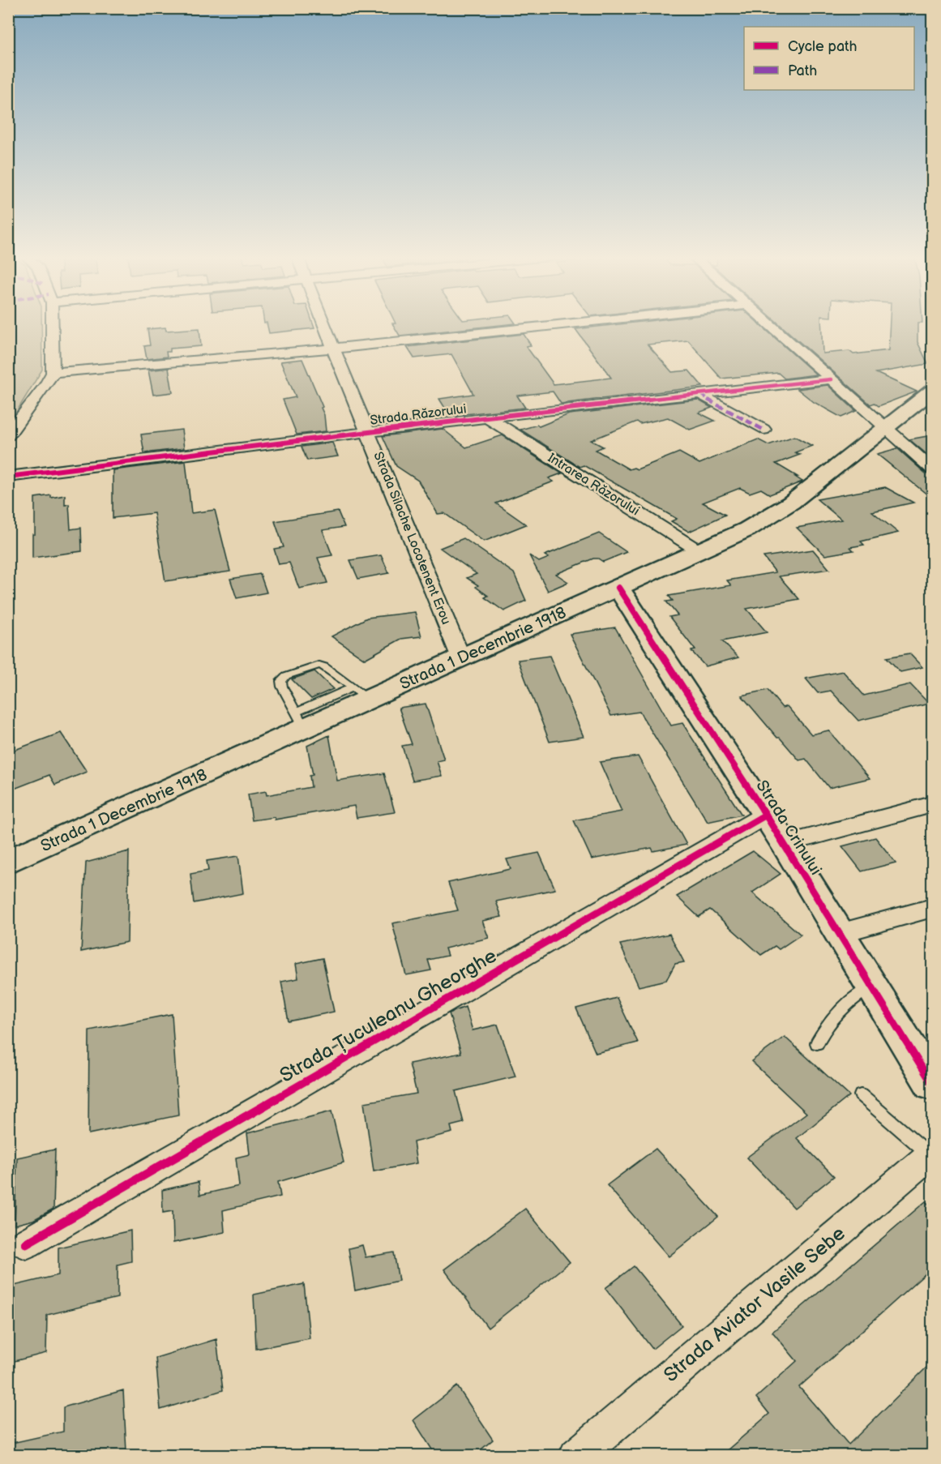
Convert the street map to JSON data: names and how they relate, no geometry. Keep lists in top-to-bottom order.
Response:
{
  "streets": {
    "main road": ["Strada 1 Decembrie 1918", "Strada Crinului"],
    "street": [
      "Strada Răzorului",
      "Intrarea Răzorului",
      "Strada Silache Locotenent Erou",
      "Strada Țuculeanu Gheorghe",
      "Strada Aviator Vasile Sebe"
    ]
  },
  "crossings": [
    ["Strada Răzorului", "Intrarea Răzorului"],
    ["Strada Răzorului", "Strada Silache Locotenent Erou"],
    ["Intrarea Răzorului", "Strada 1 Decembrie 1918"],
    ["Strada Silache Locotenent Erou", "Strada 1 Decembrie 1918"],
    ["Strada 1 Decembrie 1918", "Strada Crinului"],
    ["Strada Crinului", "Strada Țuculeanu Gheorghe"]
  ],
  "legend": ["Cycle path", "Path"]
}
